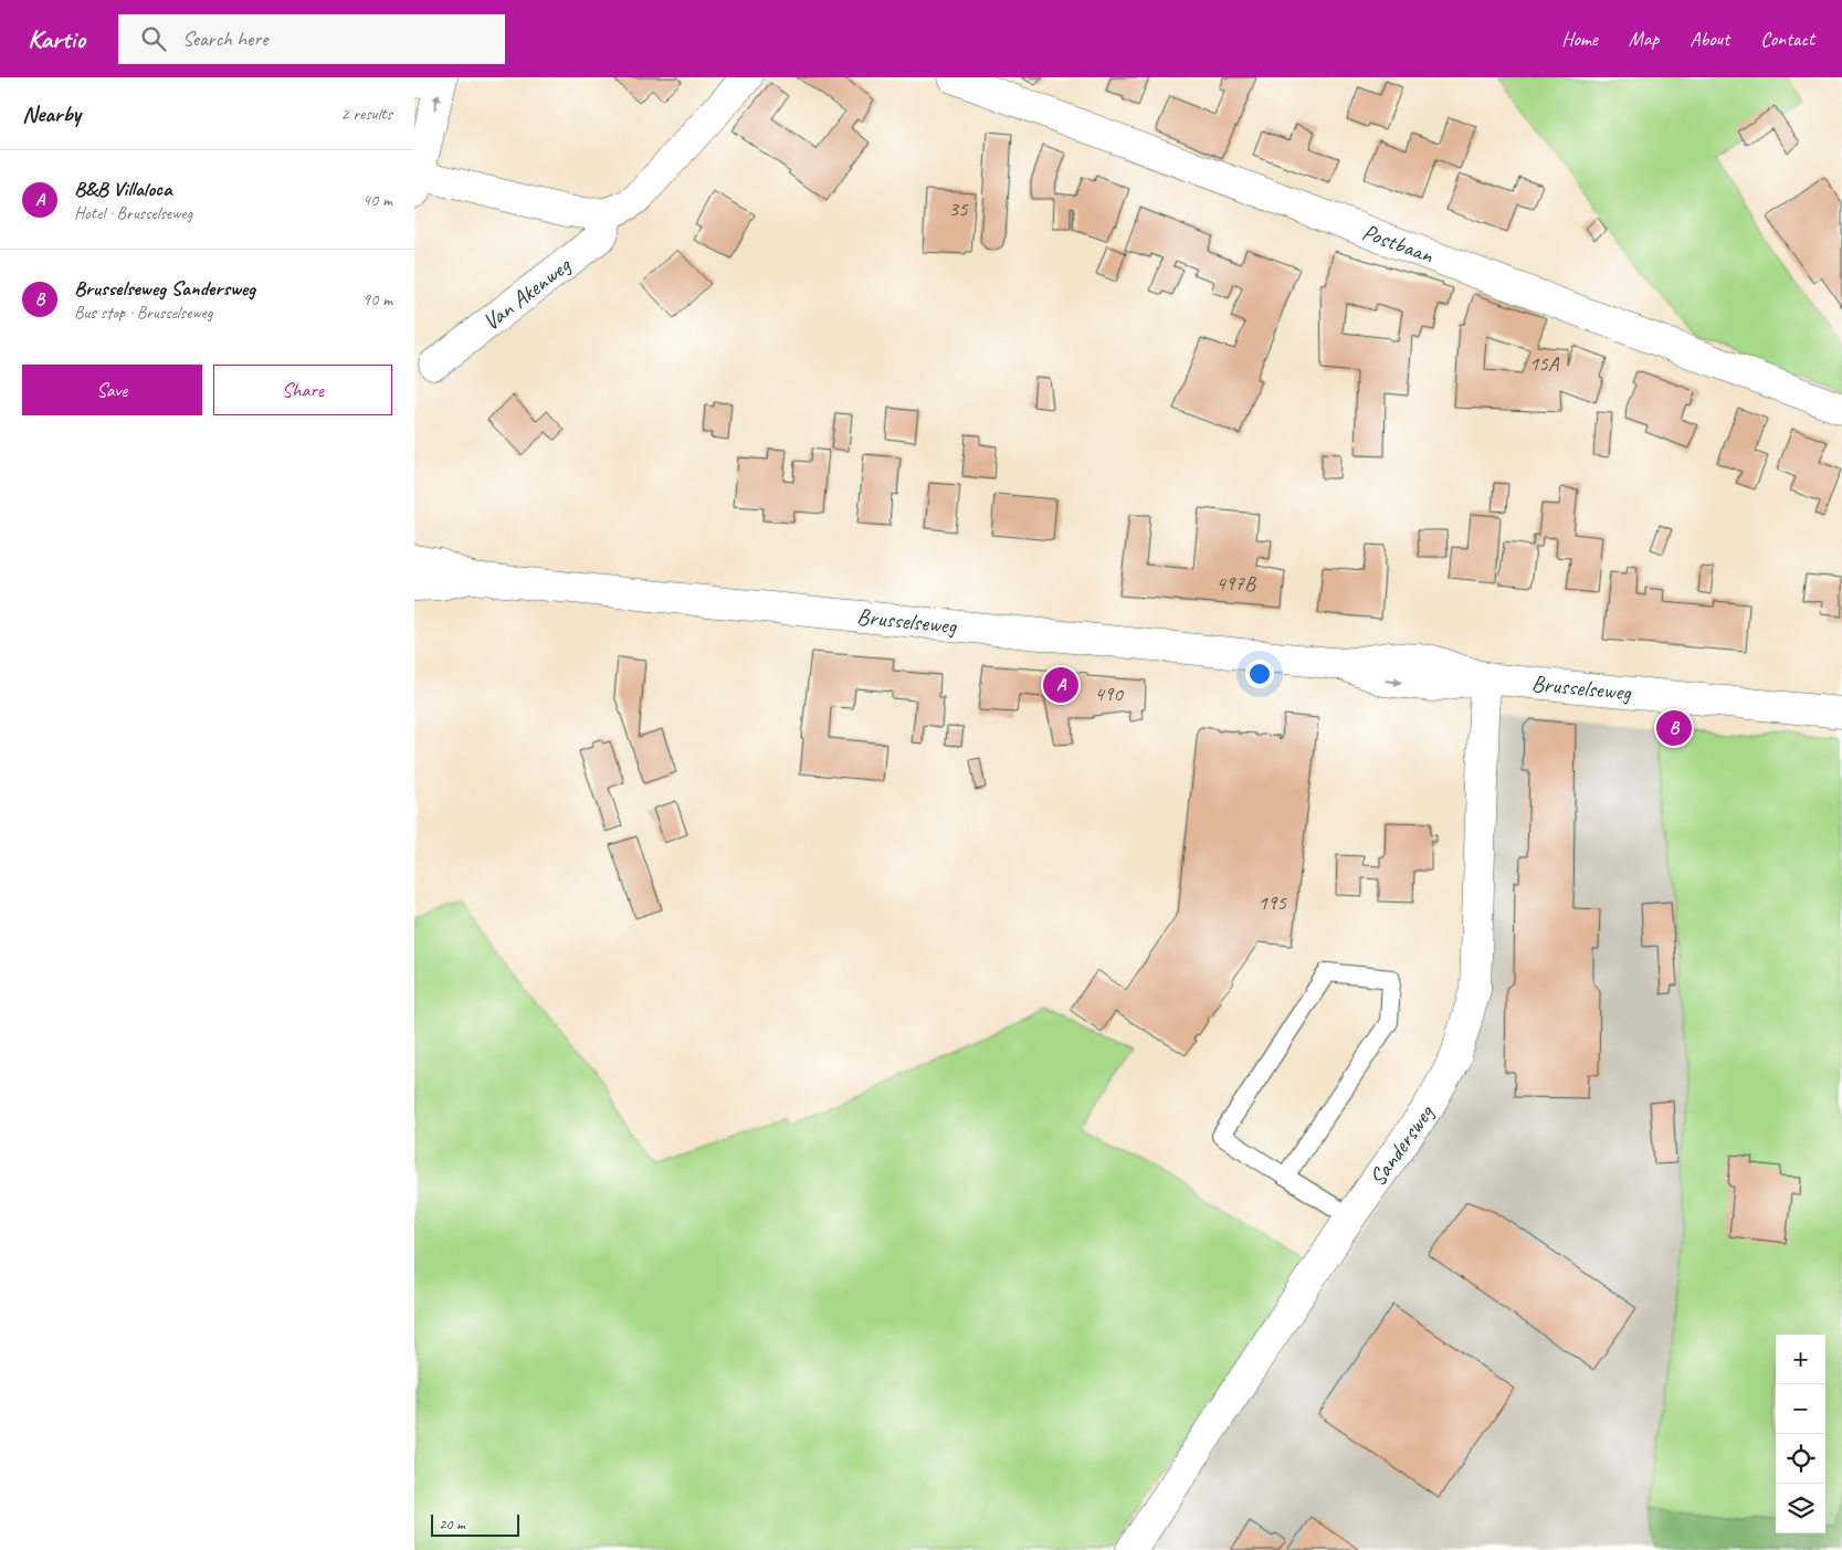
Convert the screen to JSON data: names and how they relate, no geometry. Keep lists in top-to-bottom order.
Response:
{
  "streets": {
    "street": [
      "Postbaan",
      "Van Akenweg",
      "Brusselseweg",
      "Sandersweg"
    ]
  },
  "crossings": [
    ["Brusselseweg", "Sandersweg"]
  ],
  "house_numbers": [
    "35",
    "15A",
    "497B",
    "490",
    "195"
  ],
  "scale_bar": "20 m",
  "page": {
    "header": "Kartio",
    "search": "Search here",
    "nav": [
      "Home",
      "Map",
      "About",
      "Contact"
    ],
    "heading": ["Nearby", "2 results"],
    "list": [
      {
        "mark": "A",
        "name": "B&B Villaloca",
        "note": "Hotel · Brusselseweg",
        "value": "40 m"
      },
      {
        "mark": "B",
        "name": "Brusselseweg Sandersweg",
        "note": "Bus stop · Brusselseweg",
        "value": "90 m"
      }
    ],
    "buttons": ["Save", "Share"],
    "pins": ["A", "B"],
    "map_buttons": ["+", "−"],
    "scale": "20 m"
  }
}
